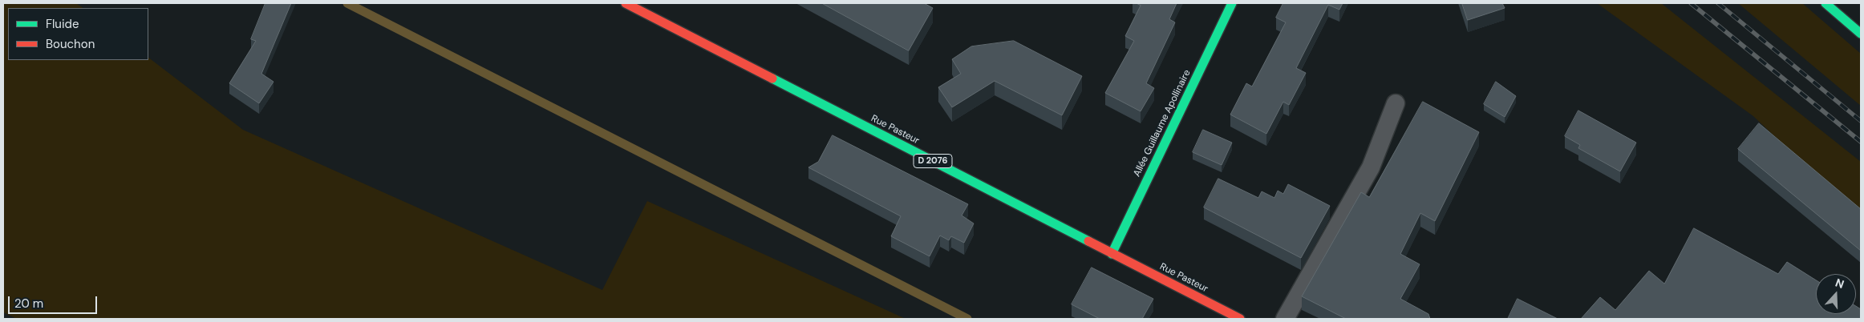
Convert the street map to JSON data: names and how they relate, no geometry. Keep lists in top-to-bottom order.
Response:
{
  "streets": {
    "main road": ["Allée Guillaume Apollinaire", "Rue Pasteur", "D 2076"]
  },
  "crossings": [
    ["Allée Guillaume Apollinaire", "Rue Pasteur"]
  ],
  "legend": ["Fluide", "Bouchon"],
  "scale_bar": "20 m",
  "north": "top"
}
